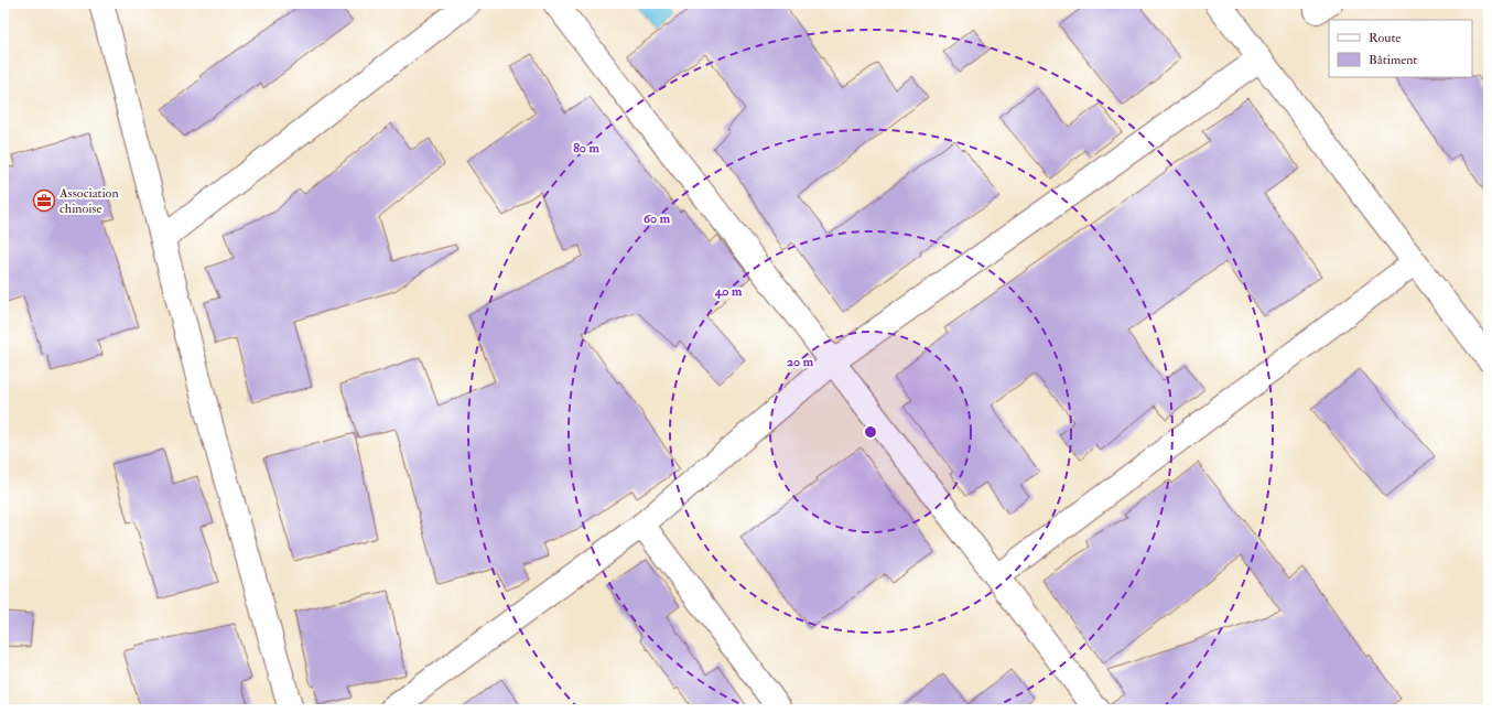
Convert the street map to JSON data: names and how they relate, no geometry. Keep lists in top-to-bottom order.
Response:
{
  "places": {
    "office": ["Association chinoise"]
  },
  "legend": ["Route", "Bâtiment"],
  "rings": [
    "80 m",
    "60 m",
    "40 m",
    "20 m"
  ]
}
